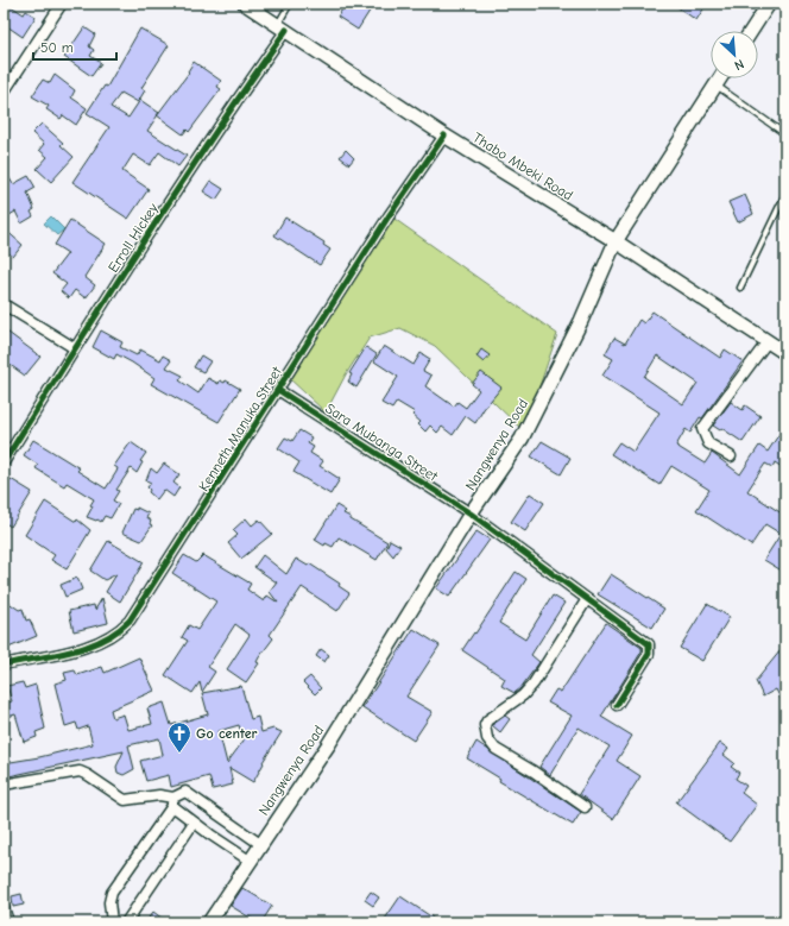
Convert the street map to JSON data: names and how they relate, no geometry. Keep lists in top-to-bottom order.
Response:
{
  "streets": {
    "main road": ["Thabo Mbeki Road", "Nangwenya Road"],
    "street": ["Erroll Hickey", "Kenneth Manuka Street", "Sara Mubanga Street"]
  },
  "crossings": [
    ["Thabo Mbeki Road", "Erroll Hickey"],
    ["Thabo Mbeki Road", "Kenneth Manuka Street"],
    ["Thabo Mbeki Road", "Nangwenya Road"],
    ["Kenneth Manuka Street", "Sara Mubanga Street"],
    ["Sara Mubanga Street", "Nangwenya Road"]
  ],
  "places": {
    "church": ["Go center"]
  },
  "scale_bar": "50 m",
  "north": "bottom right"
}
